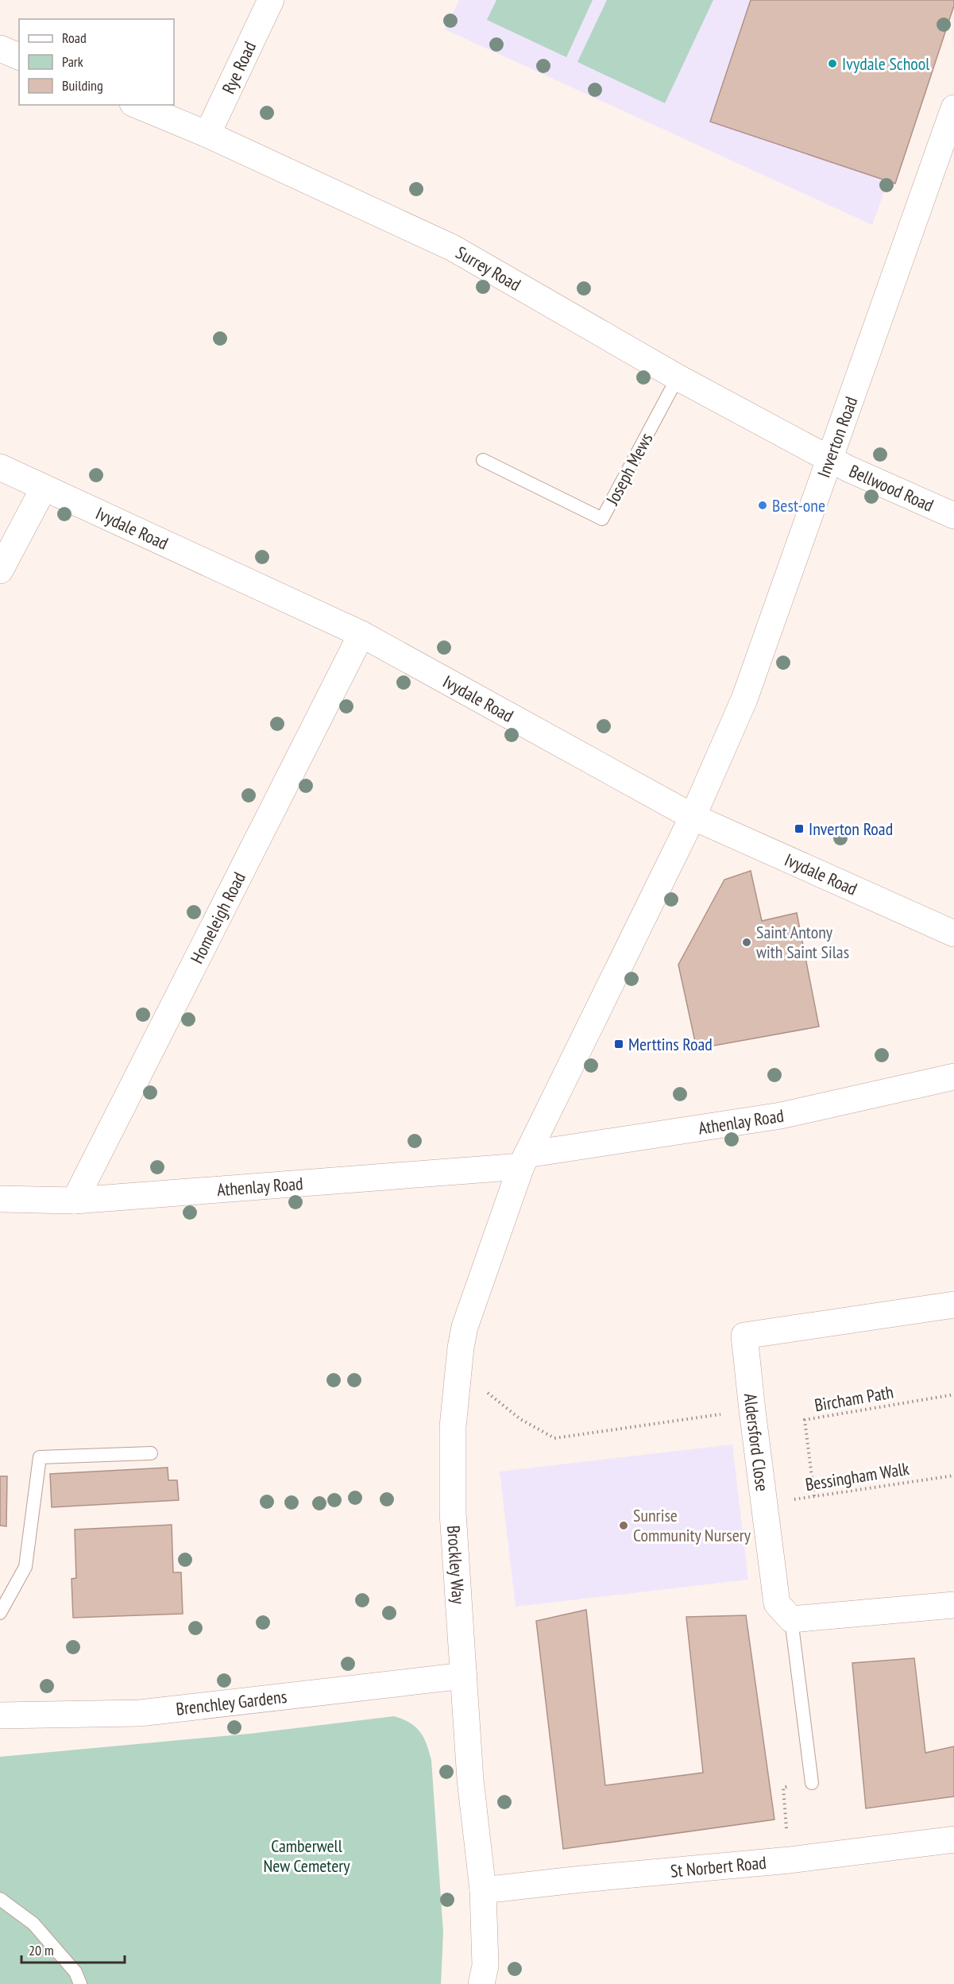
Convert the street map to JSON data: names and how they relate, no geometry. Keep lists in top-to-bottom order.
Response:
{
  "streets": {
    "street": [
      "Rye Road",
      "Surrey Road",
      "Inverton Road",
      "Bellwood Road",
      "Ivydale Road",
      "Homeleigh Road",
      "Athenlay Road",
      "Aldersford Close",
      "Brockley Way",
      "Brenchley Gardens",
      "St Norbert Road"
    ],
    "lane": ["Joseph Mews"],
    "path": ["Bircham Path", "Bessingham Walk"]
  },
  "crossings": [
    ["Rye Road", "Surrey Road"],
    ["Surrey Road", "Inverton Road"],
    ["Surrey Road", "Joseph Mews"],
    ["Surrey Road", "Bellwood Road"],
    ["Inverton Road", "Bellwood Road"],
    ["Inverton Road", "Ivydale Road"],
    ["Ivydale Road", "Homeleigh Road"],
    ["Homeleigh Road", "Athenlay Road"],
    ["Athenlay Road", "Brockley Way"],
    ["Bircham Path", "Bessingham Walk"],
    ["Aldersford Close", "Bessingham Walk"],
    ["Brockley Way", "Brenchley Gardens"],
    ["Brockley Way", "St Norbert Road"]
  ],
  "parks": ["Camberwell New Cemetery"],
  "places": {
    "other": [
      "Ivydale School",
      "Best-one",
      "Saint Antony with Saint Silas",
      "Sunrise Community Nursery"
    ],
    "transit": ["Inverton Road", "Merttins Road"]
  },
  "legend": ["Road", "Park", "Building"],
  "scale_bar": "20 m"
}
